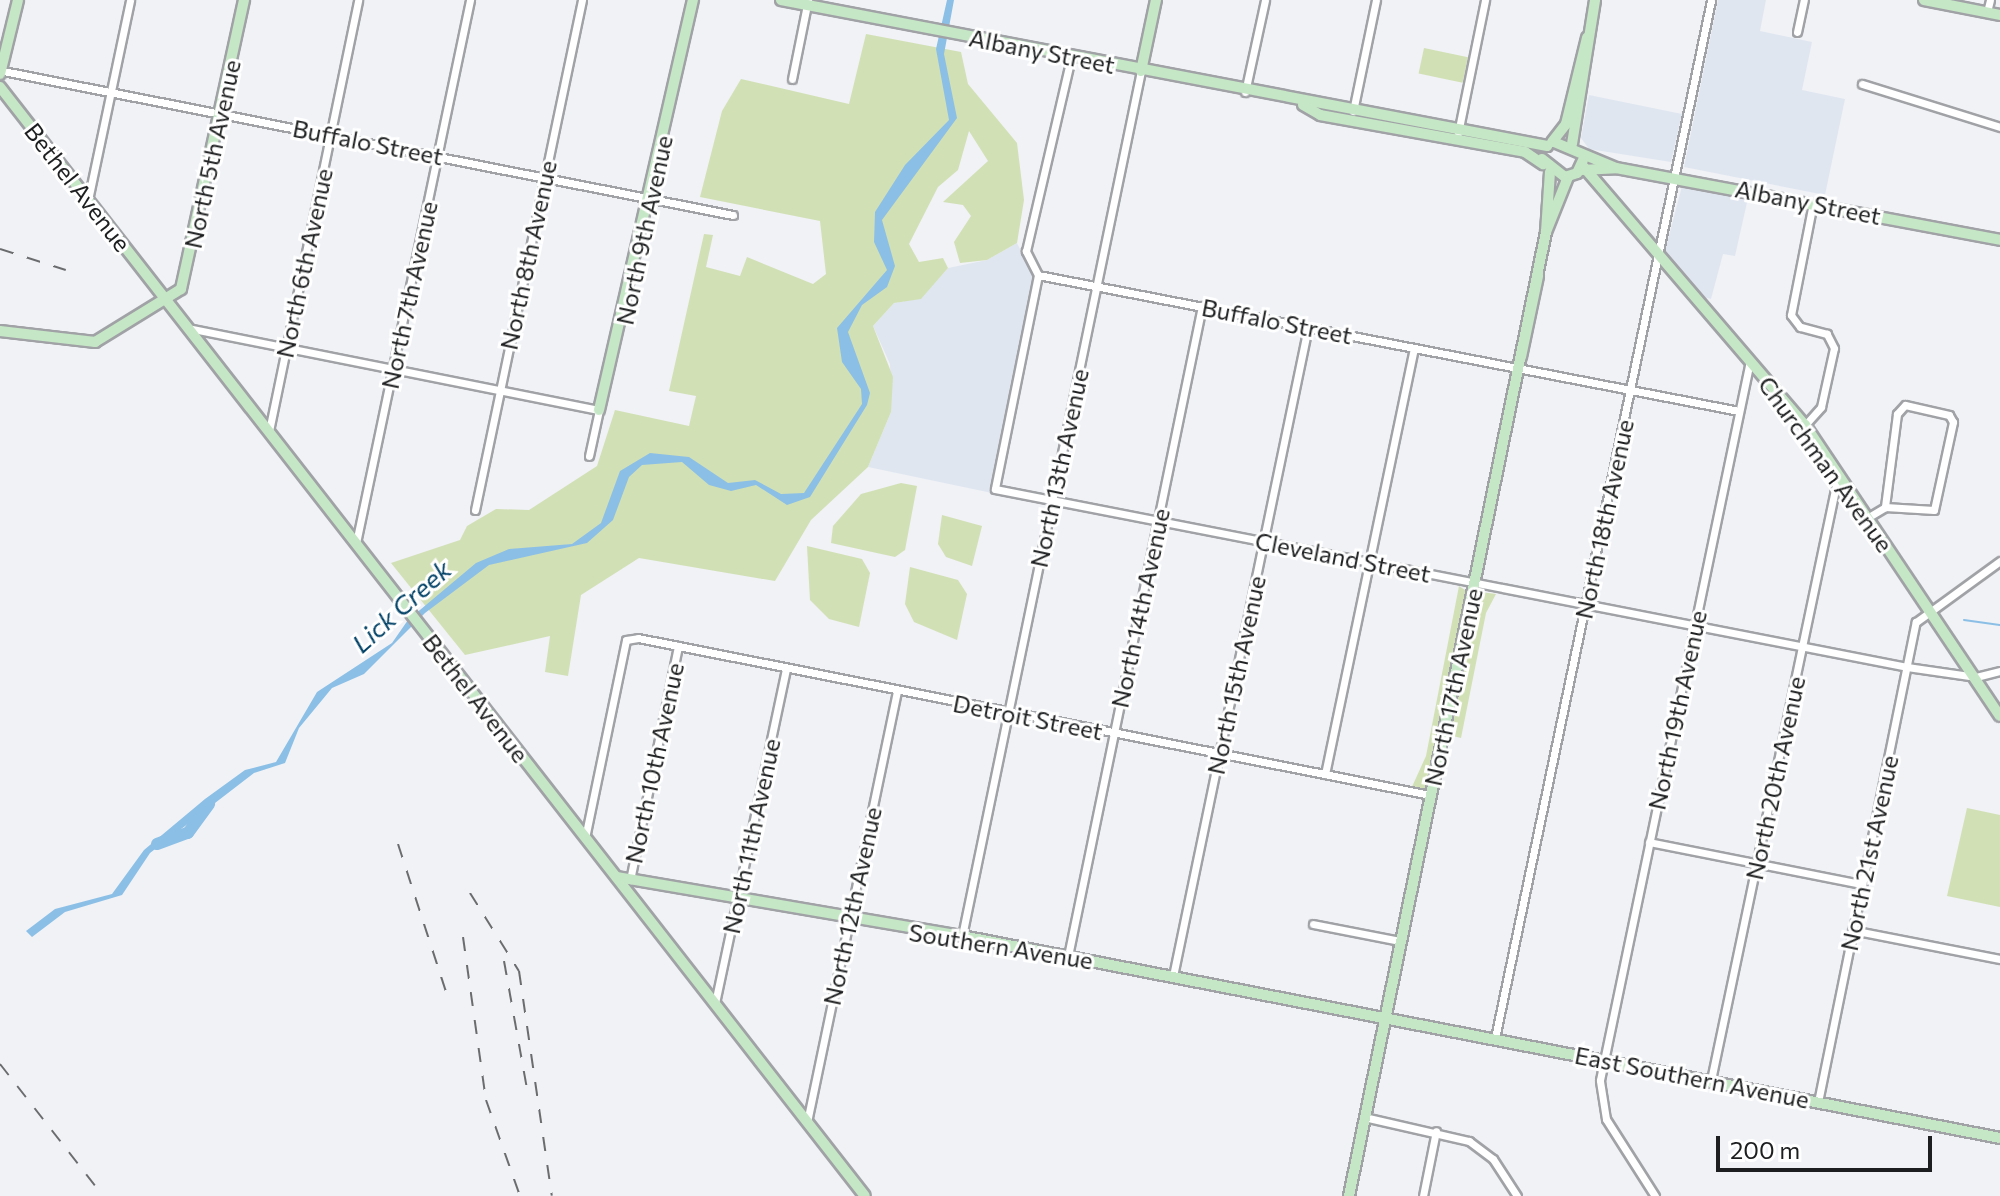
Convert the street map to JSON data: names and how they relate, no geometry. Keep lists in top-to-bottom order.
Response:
{
  "streets": {
    "street": [
      "Albany Street",
      "Buffalo Street",
      "North 5th Avenue",
      "Bethel Avenue",
      "North 9th Avenue",
      "North 8th Avenue",
      "North 6th Avenue",
      "North 7th Avenue",
      "Churchman Avenue",
      "North 13th Avenue",
      "North 18th Avenue",
      "Cleveland Street",
      "North 14th Avenue",
      "North 15th Avenue",
      "North 17th Avenue",
      "North 19th Avenue",
      "Detroit Street",
      "North 10th Avenue",
      "North 20th Avenue",
      "North 11th Avenue",
      "North 21st Avenue",
      "North 12th Avenue",
      "Southern Avenue",
      "East Southern Avenue"
    ]
  },
  "crossings": [
    ["Albany Street", "Churchman Avenue"],
    ["Albany Street", "North 13th Avenue"],
    ["Albany Street", "North 18th Avenue"],
    ["Albany Street", "North 17th Avenue"],
    ["Buffalo Street", "North 5th Avenue"],
    ["Buffalo Street", "North 9th Avenue"],
    ["Buffalo Street", "North 8th Avenue"],
    ["Buffalo Street", "North 6th Avenue"],
    ["Buffalo Street", "North 7th Avenue"],
    ["Buffalo Street", "North 13th Avenue"],
    ["Buffalo Street", "North 18th Avenue"],
    ["Buffalo Street", "Cleveland Street"],
    ["Buffalo Street", "North 14th Avenue"],
    ["Buffalo Street", "North 15th Avenue"],
    ["Buffalo Street", "North 17th Avenue"],
    ["Buffalo Street", "North 19th Avenue"],
    ["North 5th Avenue", "Bethel Avenue"],
    ["Bethel Avenue", "North 6th Avenue"],
    ["Bethel Avenue", "North 7th Avenue"],
    ["Bethel Avenue", "Detroit Street"],
    ["Bethel Avenue", "North 11th Avenue"],
    ["Bethel Avenue", "North 12th Avenue"],
    ["Bethel Avenue", "Southern Avenue"],
    ["Churchman Avenue", "North 18th Avenue"],
    ["Churchman Avenue", "Cleveland Street"],
    ["Churchman Avenue", "North 17th Avenue"],
    ["Churchman Avenue", "North 19th Avenue"],
    ["Churchman Avenue", "North 20th Avenue"],
    ["Churchman Avenue", "North 21st Avenue"],
    ["North 13th Avenue", "Cleveland Street"],
    ["North 13th Avenue", "Detroit Street"],
    ["North 13th Avenue", "Southern Avenue"],
    ["North 18th Avenue", "Cleveland Street"],
    ["North 18th Avenue", "East Southern Avenue"],
    ["Cleveland Street", "North 14th Avenue"],
    ["Cleveland Street", "North 15th Avenue"],
    ["Cleveland Street", "North 17th Avenue"],
    ["Cleveland Street", "North 19th Avenue"],
    ["Cleveland Street", "North 20th Avenue"],
    ["Cleveland Street", "North 21st Avenue"],
    ["North 14th Avenue", "Detroit Street"],
    ["North 14th Avenue", "Southern Avenue"],
    ["North 15th Avenue", "Detroit Street"],
    ["North 15th Avenue", "Southern Avenue"],
    ["North 17th Avenue", "Detroit Street"],
    ["North 17th Avenue", "Southern Avenue"],
    ["North 17th Avenue", "East Southern Avenue"],
    ["North 19th Avenue", "East Southern Avenue"],
    ["Detroit Street", "North 10th Avenue"],
    ["Detroit Street", "North 11th Avenue"],
    ["Detroit Street", "North 12th Avenue"],
    ["North 10th Avenue", "Southern Avenue"],
    ["North 20th Avenue", "East Southern Avenue"],
    ["North 11th Avenue", "Southern Avenue"],
    ["North 21st Avenue", "East Southern Avenue"],
    ["North 12th Avenue", "Southern Avenue"],
    ["Southern Avenue", "East Southern Avenue"]
  ],
  "water": ["Lick Creek"],
  "scale_bar": "200 m"
}
